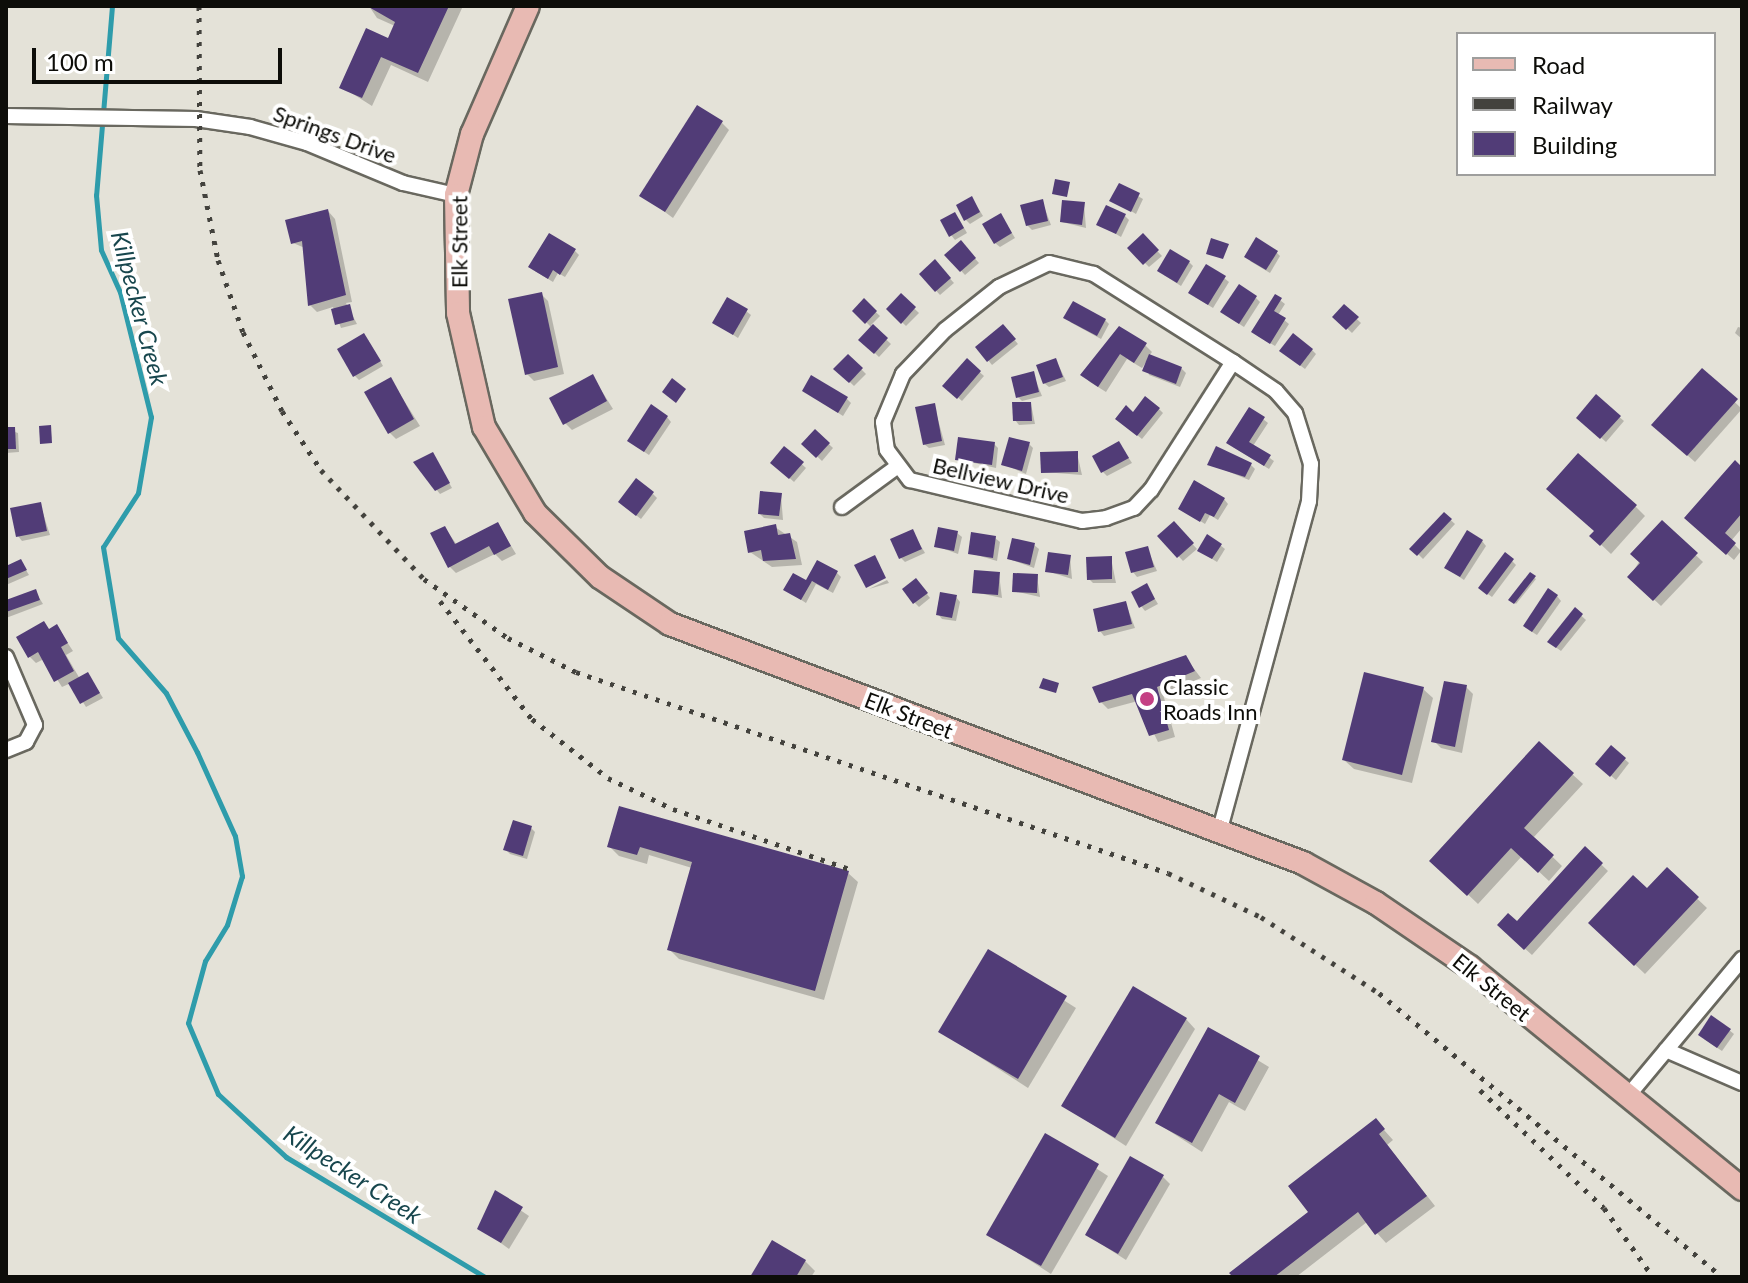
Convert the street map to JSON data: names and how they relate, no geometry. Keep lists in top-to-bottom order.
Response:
{
  "streets": {
    "main road": ["Elk Street"],
    "street": ["Springs Drive", "Bellview Drive"]
  },
  "crossings": [
    ["Springs Drive", "Elk Street"]
  ],
  "water": ["Killpecker Creek"],
  "places": ["Classic Roads Inn"],
  "legend": ["Road", "Railway", "Building"],
  "scale_bar": "100 m"
}
